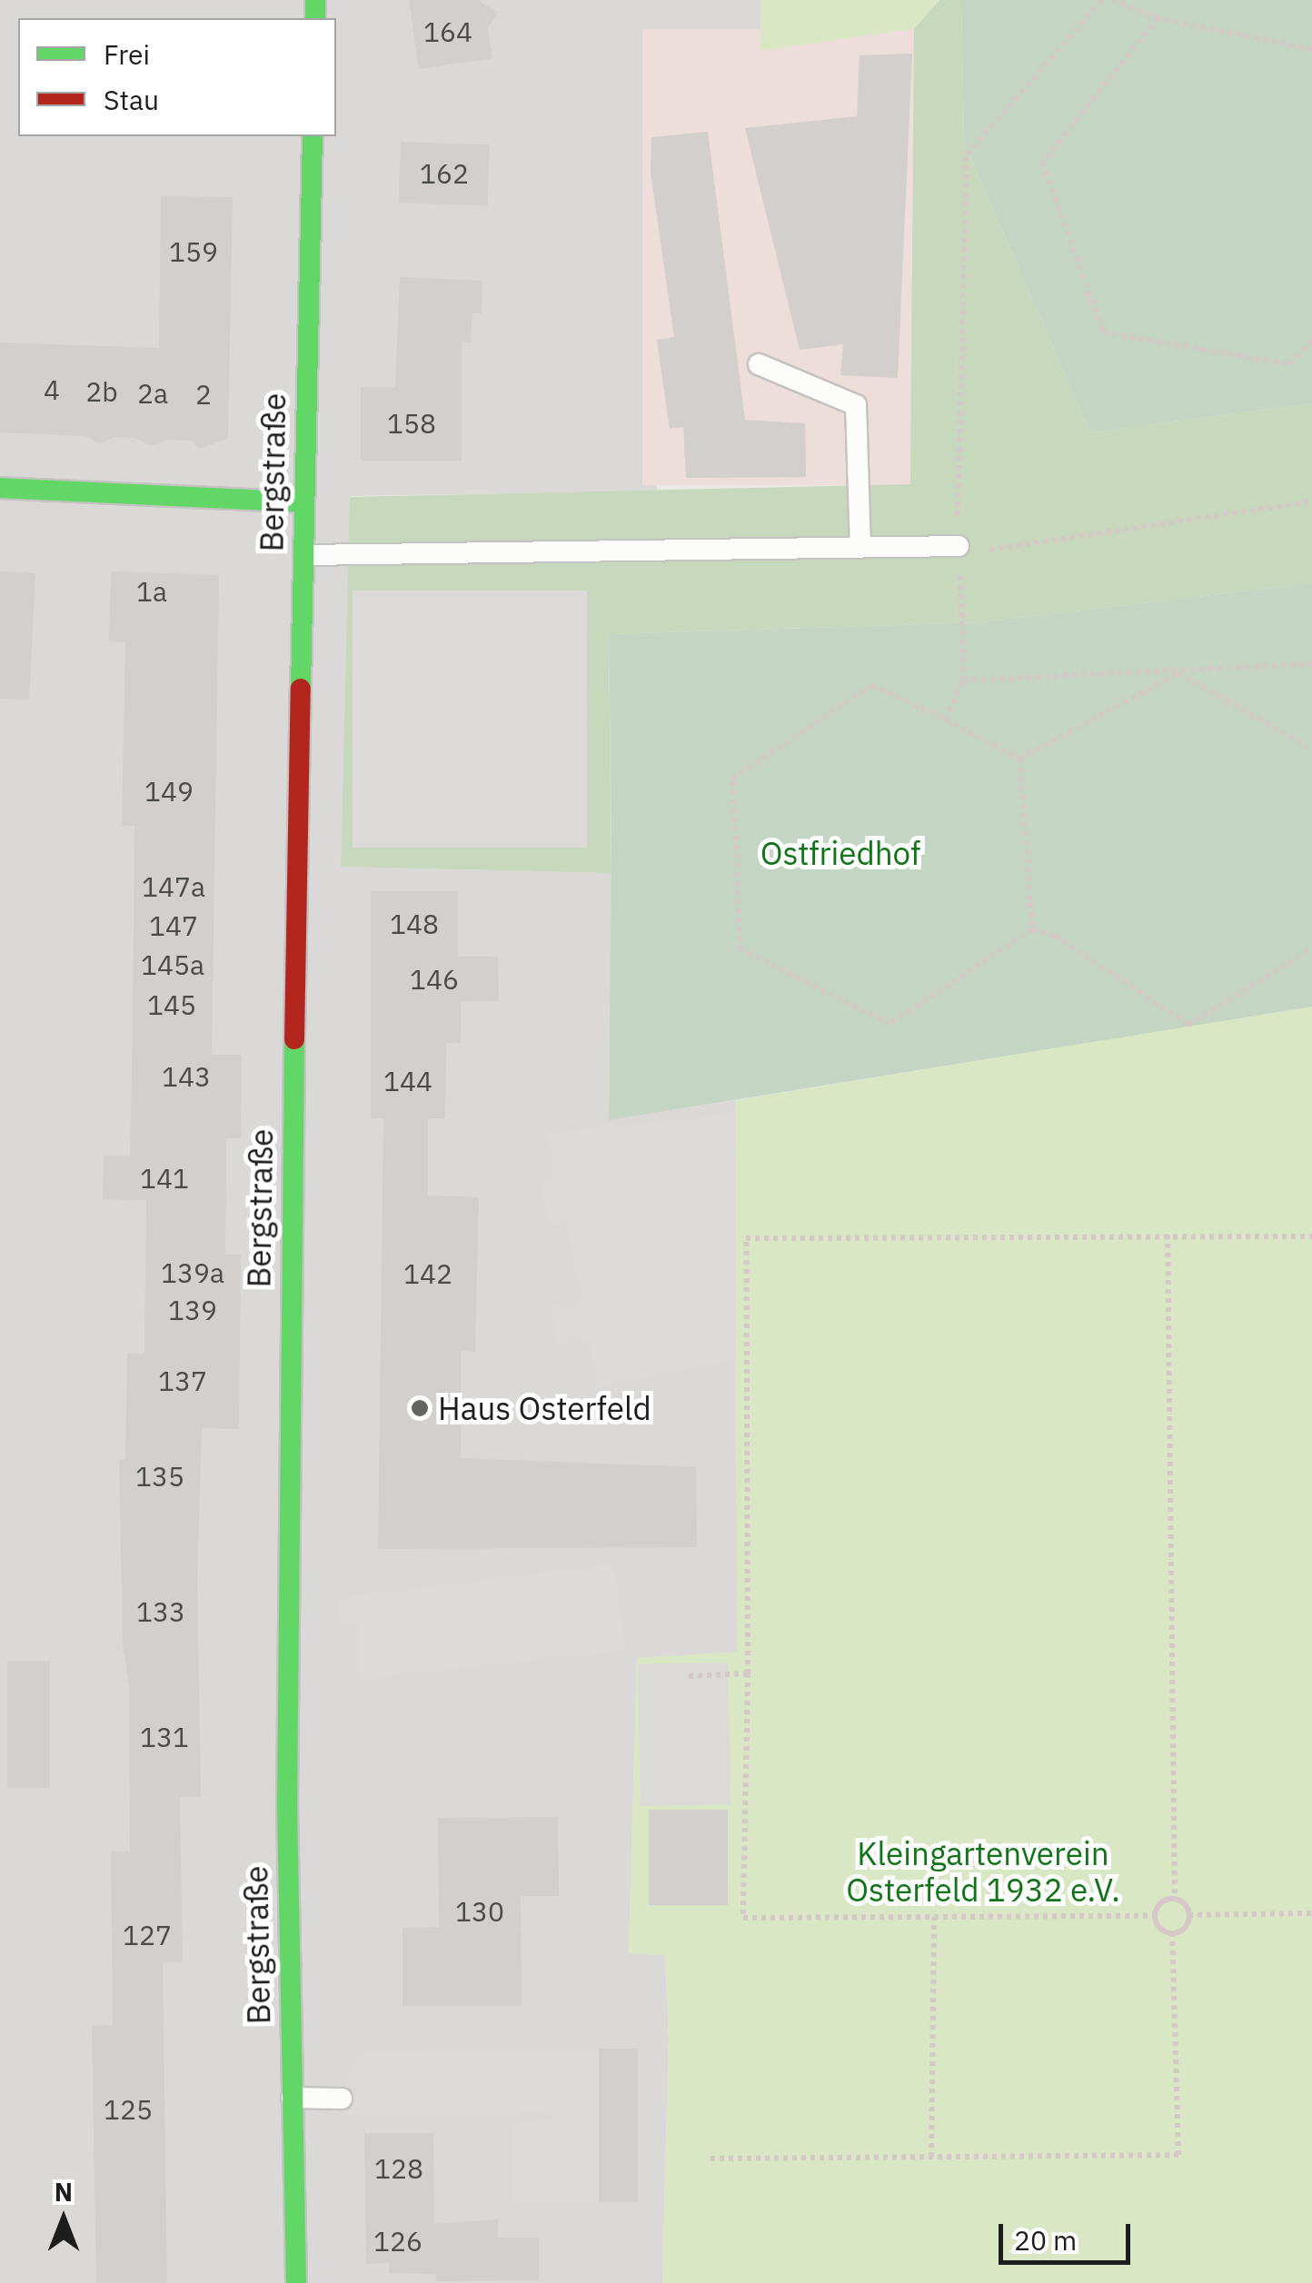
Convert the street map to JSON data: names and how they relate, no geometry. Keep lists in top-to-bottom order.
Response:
{
  "streets": {
    "street": ["Bergstraße"]
  },
  "parks": ["Ostfriedhof", "Kleingartenverein Osterfeld 1932 e.V."],
  "places": ["Haus Osterfeld"],
  "house_numbers": [
    "164",
    "162",
    "159",
    "4",
    "2b",
    "2a",
    "2",
    "158",
    "1a",
    "149",
    "147a",
    "148",
    "147",
    "145a",
    "146",
    "145",
    "143",
    "144",
    "141",
    "139a",
    "142",
    "139",
    "137",
    "135",
    "133",
    "131",
    "130",
    "127",
    "125",
    "128",
    "126"
  ],
  "legend": ["Frei", "Stau"],
  "scale_bar": "20 m",
  "north": "top"
}
